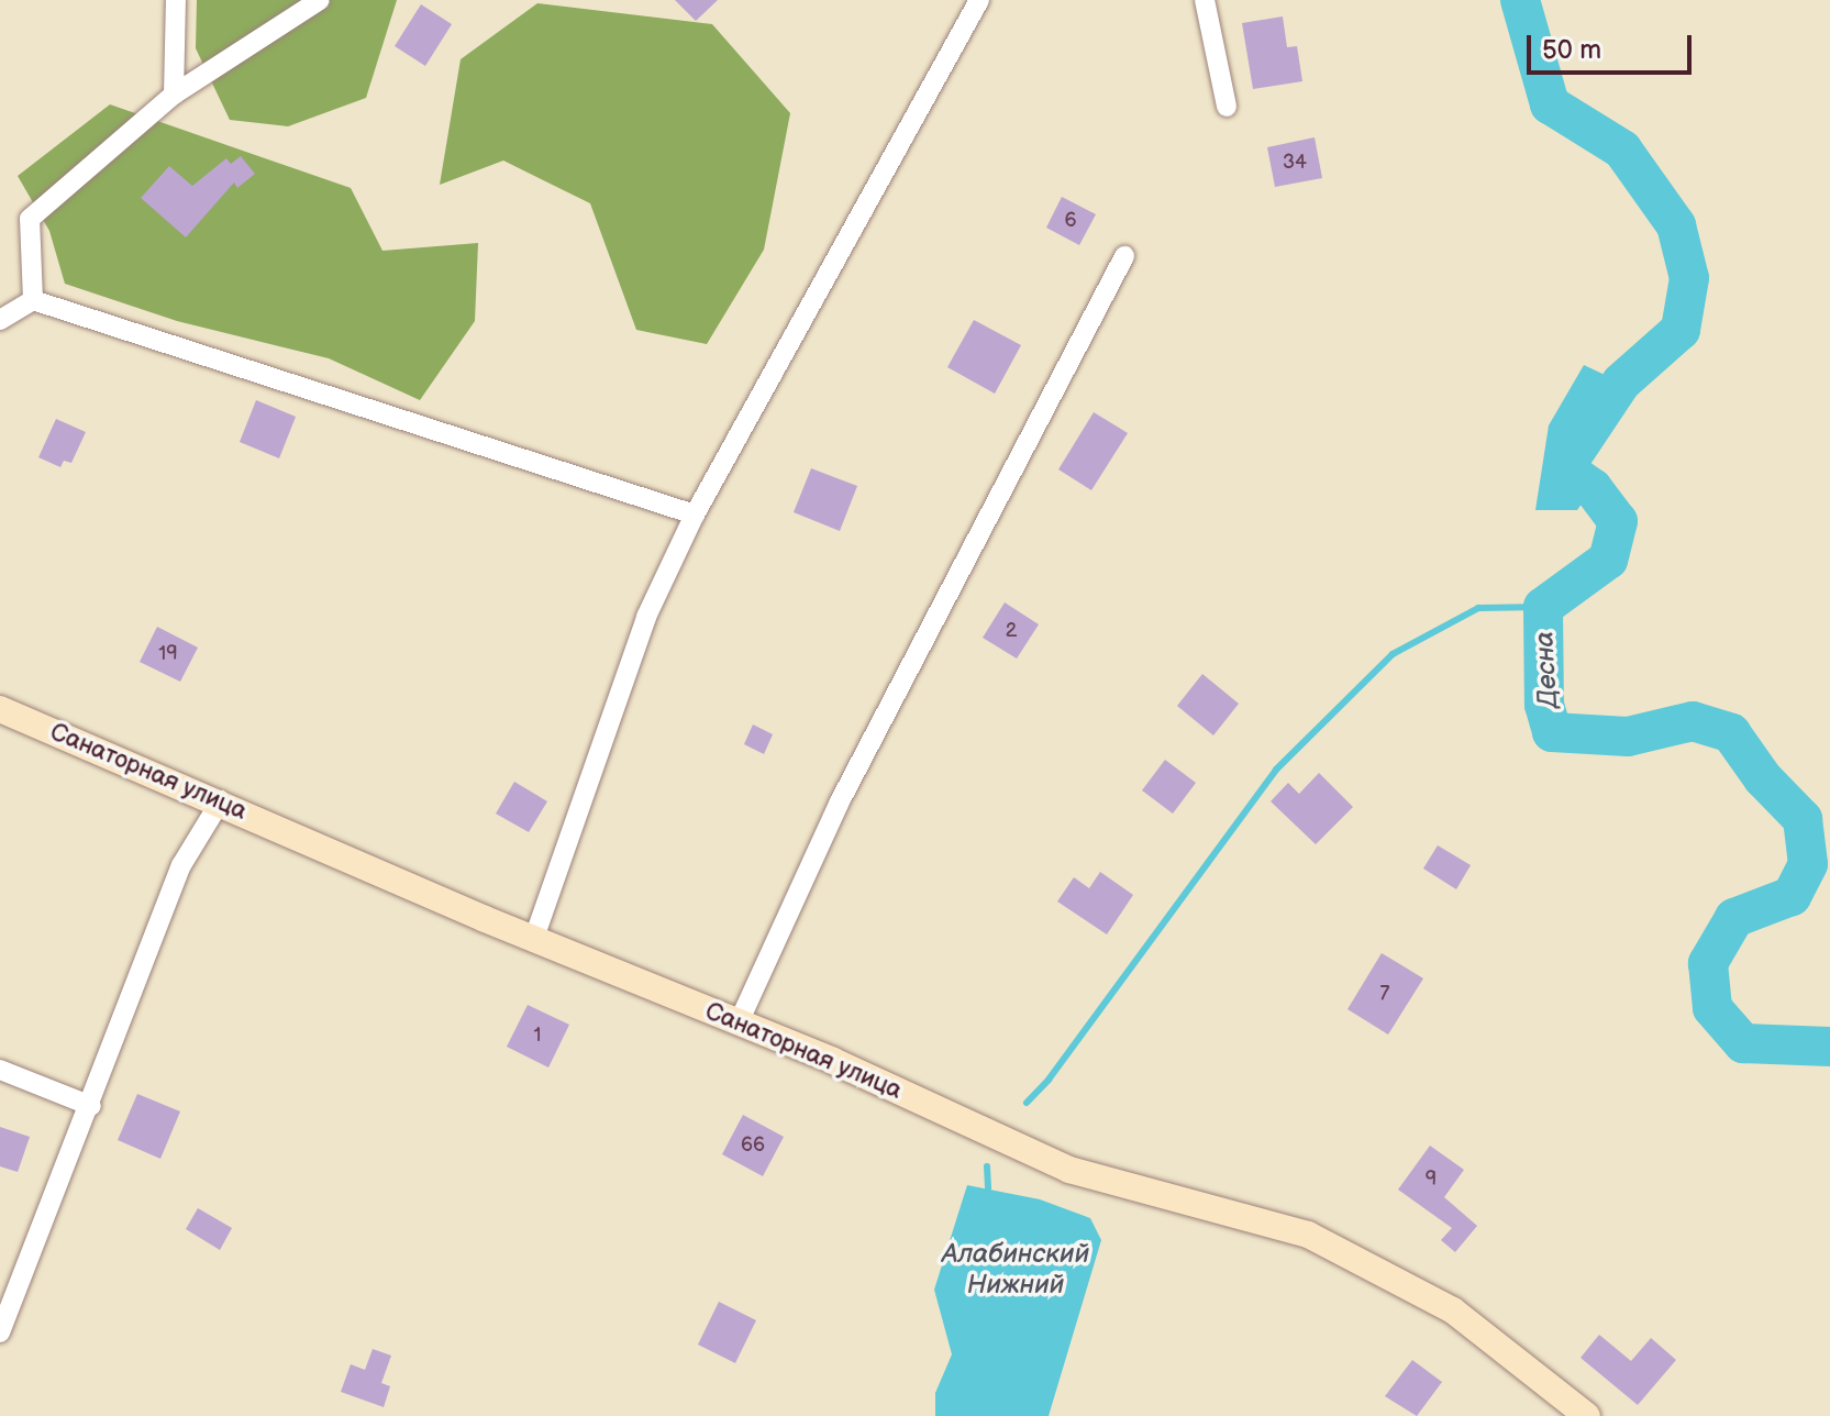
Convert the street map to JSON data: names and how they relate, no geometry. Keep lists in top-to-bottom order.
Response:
{
  "streets": {
    "street": ["Санаторная улица"]
  },
  "water": ["Десна", "Алабинский Нижний"],
  "house_numbers": [
    "34",
    "6",
    "2",
    "19",
    "7",
    "1",
    "66",
    "9"
  ],
  "scale_bar": "50 m"
}
